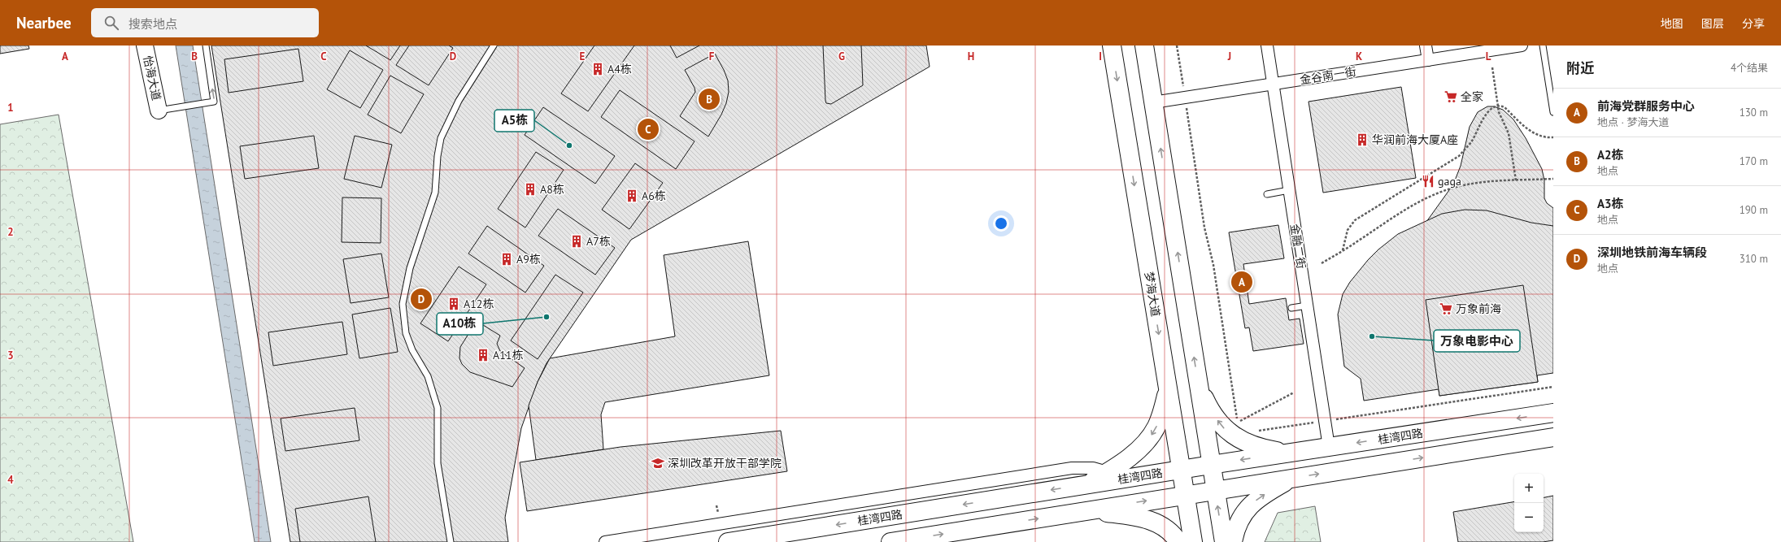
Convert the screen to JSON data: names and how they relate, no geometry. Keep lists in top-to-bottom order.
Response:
{
  "streets": {
    "main road": ["梦海大道", "桂湾四路"],
    "street": ["金谷南一街", "怡海大道", "金融二街"]
  },
  "crossings": [
    ["金谷南一街", "金融二街"],
    ["金融二街", "桂湾四路"],
    ["梦海大道", "桂湾四路"]
  ],
  "places": {
    "building": [
      "A4栋",
      "华润前海大厦A座",
      "A8栋",
      "A6栋",
      "A7栋",
      "A9栋",
      "A12栋",
      "A11栋"
    ],
    "supermarket": ["全家", "万象前海"],
    "other": ["A5栋", "A10栋", "万象电影中心"],
    "restaurant": ["gaga"],
    "school or university": ["深圳改革开放干部学院"]
  },
  "page": {
    "header": "Nearbee",
    "search": "搜索地点",
    "nav": ["地图", "图层", "分享"],
    "heading": ["附近", "4个结果"],
    "pins": [
      "B",
      "C",
      "A",
      "D"
    ],
    "list": [
      {
        "mark": "A",
        "name": "前海党群服务中心",
        "note": "地点 · 梦海大道",
        "value": "130 m"
      },
      {
        "mark": "B",
        "name": "A2栋",
        "note": "地点",
        "value": "170 m"
      },
      {
        "mark": "C",
        "name": "A3栋",
        "note": "地点",
        "value": "190 m"
      },
      {
        "mark": "D",
        "name": "深圳地铁前海车辆段",
        "note": "地点",
        "value": "310 m"
      }
    ],
    "map_buttons": ["+", "−"]
  },
  "grid": {
    "columns": [
      "A",
      "B",
      "C",
      "D",
      "E",
      "F",
      "G",
      "H",
      "I",
      "J",
      "K",
      "L"
    ],
    "rows": [
      "1",
      "2",
      "3",
      "4"
    ]
  }
}
